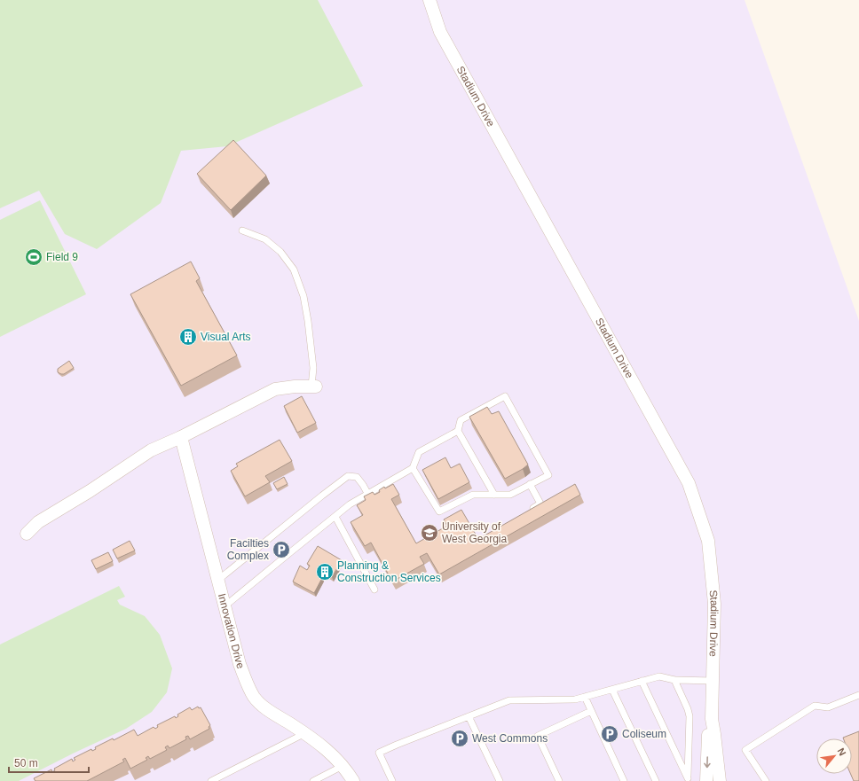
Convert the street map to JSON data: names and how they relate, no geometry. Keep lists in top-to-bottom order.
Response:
{
  "streets": {
    "street": ["Stadium Drive", "Innovation Drive"]
  },
  "places": {
    "sports": ["Field 9"],
    "building": ["Visual Arts", "Planning & Construction Services"],
    "school or university": ["University of West Georgia"],
    "parking": ["Facilties Complex", "Coliseum", "West Commons"]
  },
  "scale_bar": "50 m",
  "north": "top right"
}
